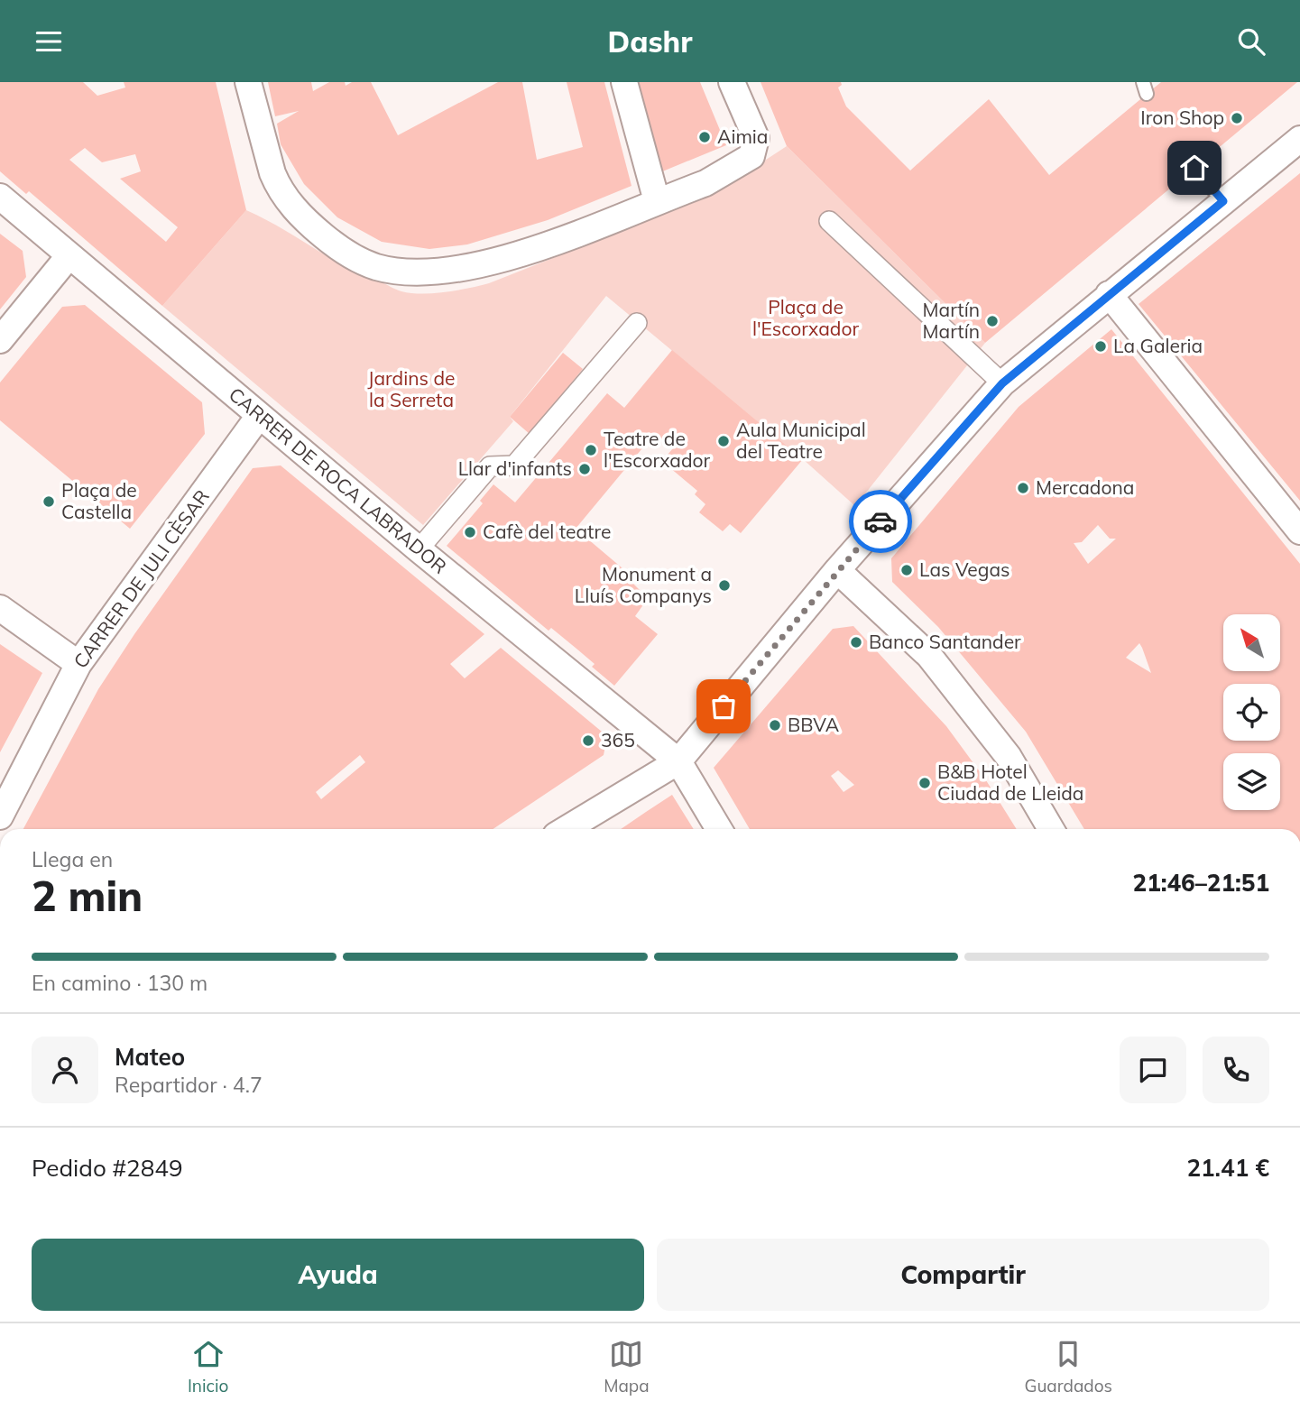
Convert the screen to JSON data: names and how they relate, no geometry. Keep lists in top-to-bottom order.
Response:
{
  "streets": {
    "street": ["CARRER DE ROCA LABRADOR", "CARRER DE JULI CÈSAR"]
  },
  "crossings": [
    ["CARRER DE ROCA LABRADOR", "CARRER DE JULI CÈSAR"]
  ],
  "parks": ["Plaça de l'Escorxador", "Jardins de la Serreta"],
  "places": [
    "Iron Shop",
    "Aimia",
    "Martín Martín",
    "La Galeria",
    "Aula Municipal del Teatre",
    "Teatre de l'Escorxador",
    "Llar d'infants",
    "Mercadona",
    "Plaça de Castella",
    "Cafè del teatre",
    "Las Vegas",
    "Monument a Lluís Companys",
    "Banco Santander",
    "BBVA",
    "365",
    "B&B Hotel Ciudad de Lleida"
  ],
  "north": "top left",
  "page": {
    "header": "Dashr",
    "heading": ["2 min", "Llega en", "21:46–21:51"],
    "panel": [
      "Mateo",
      "Repartidor · 4.7",
      "Pedido #2849",
      "21.41 €"
    ],
    "bar": "En camino · 130 m",
    "buttons": ["Ayuda", "Compartir"],
    "tabs": ["Inicio", "Mapa", "Guardados"]
  }
}
